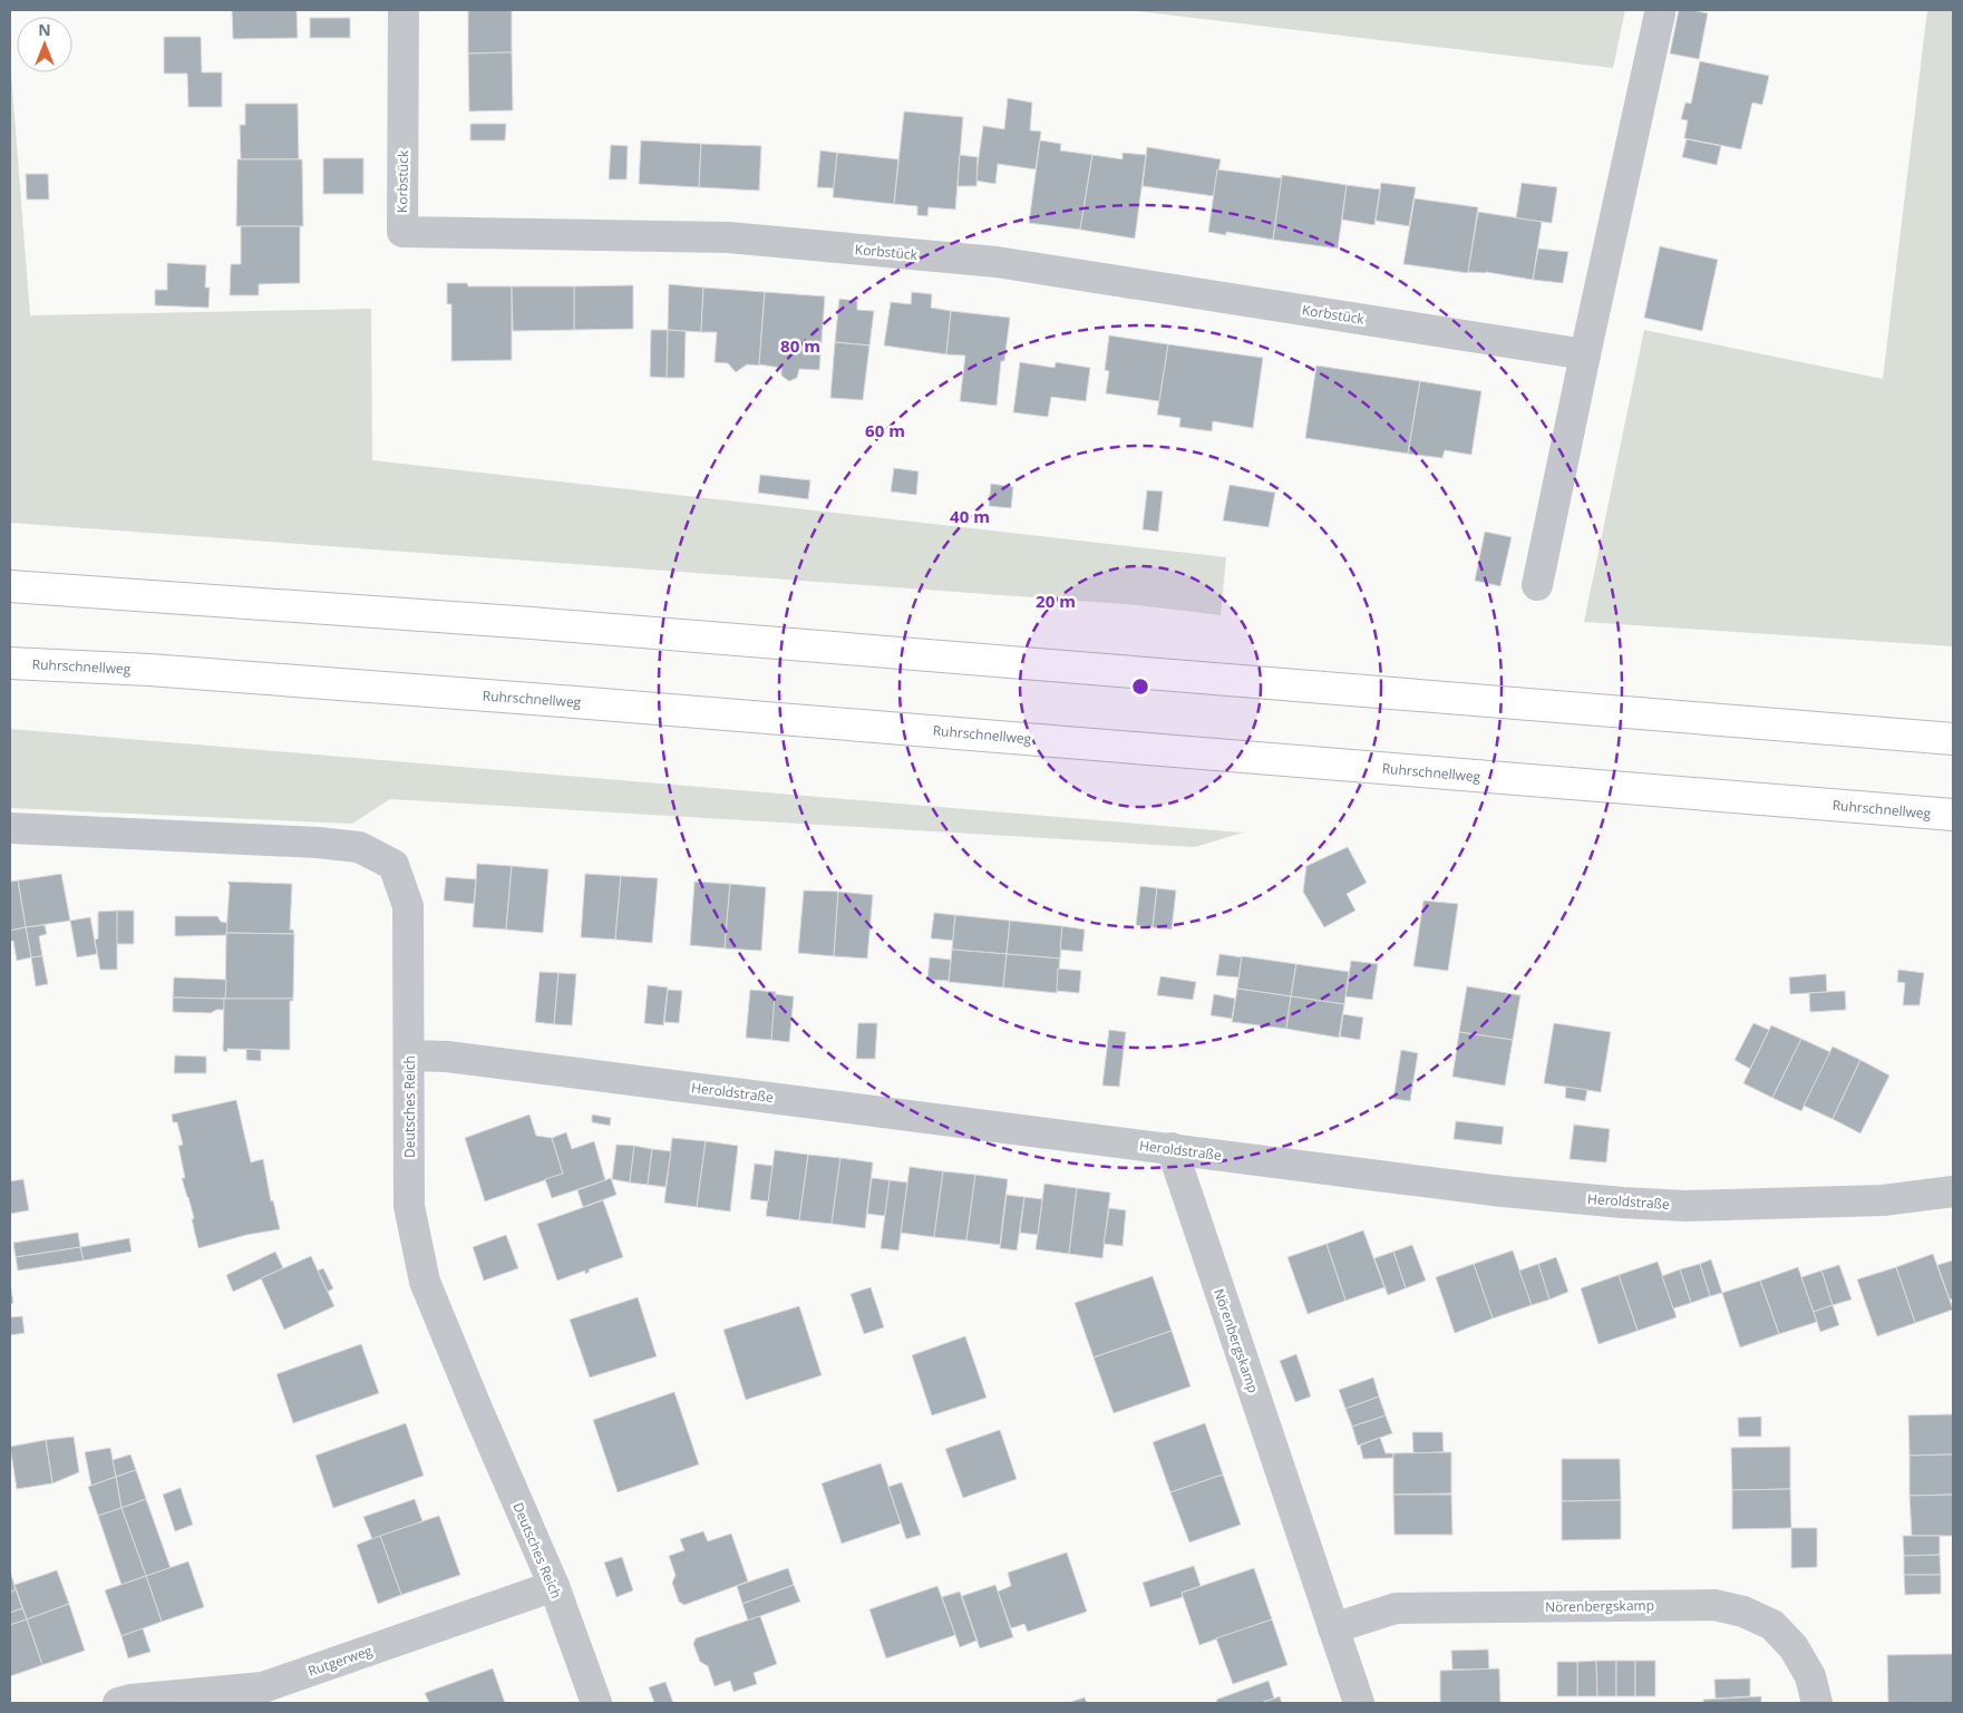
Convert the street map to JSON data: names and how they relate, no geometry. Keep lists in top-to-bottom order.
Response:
{
  "streets": {
    "highway": ["Ruhrschnellweg"],
    "street": [
      "Korbstück",
      "Heroldstraße",
      "Deutsches Reich",
      "Nörenbergskamp",
      "Rutgerweg"
    ]
  },
  "crossings": [
    ["Heroldstraße", "Deutsches Reich"],
    ["Heroldstraße", "Nörenbergskamp"],
    ["Deutsches Reich", "Rutgerweg"]
  ],
  "north": "top",
  "rings": [
    "80 m",
    "60 m",
    "40 m",
    "20 m"
  ]
}
